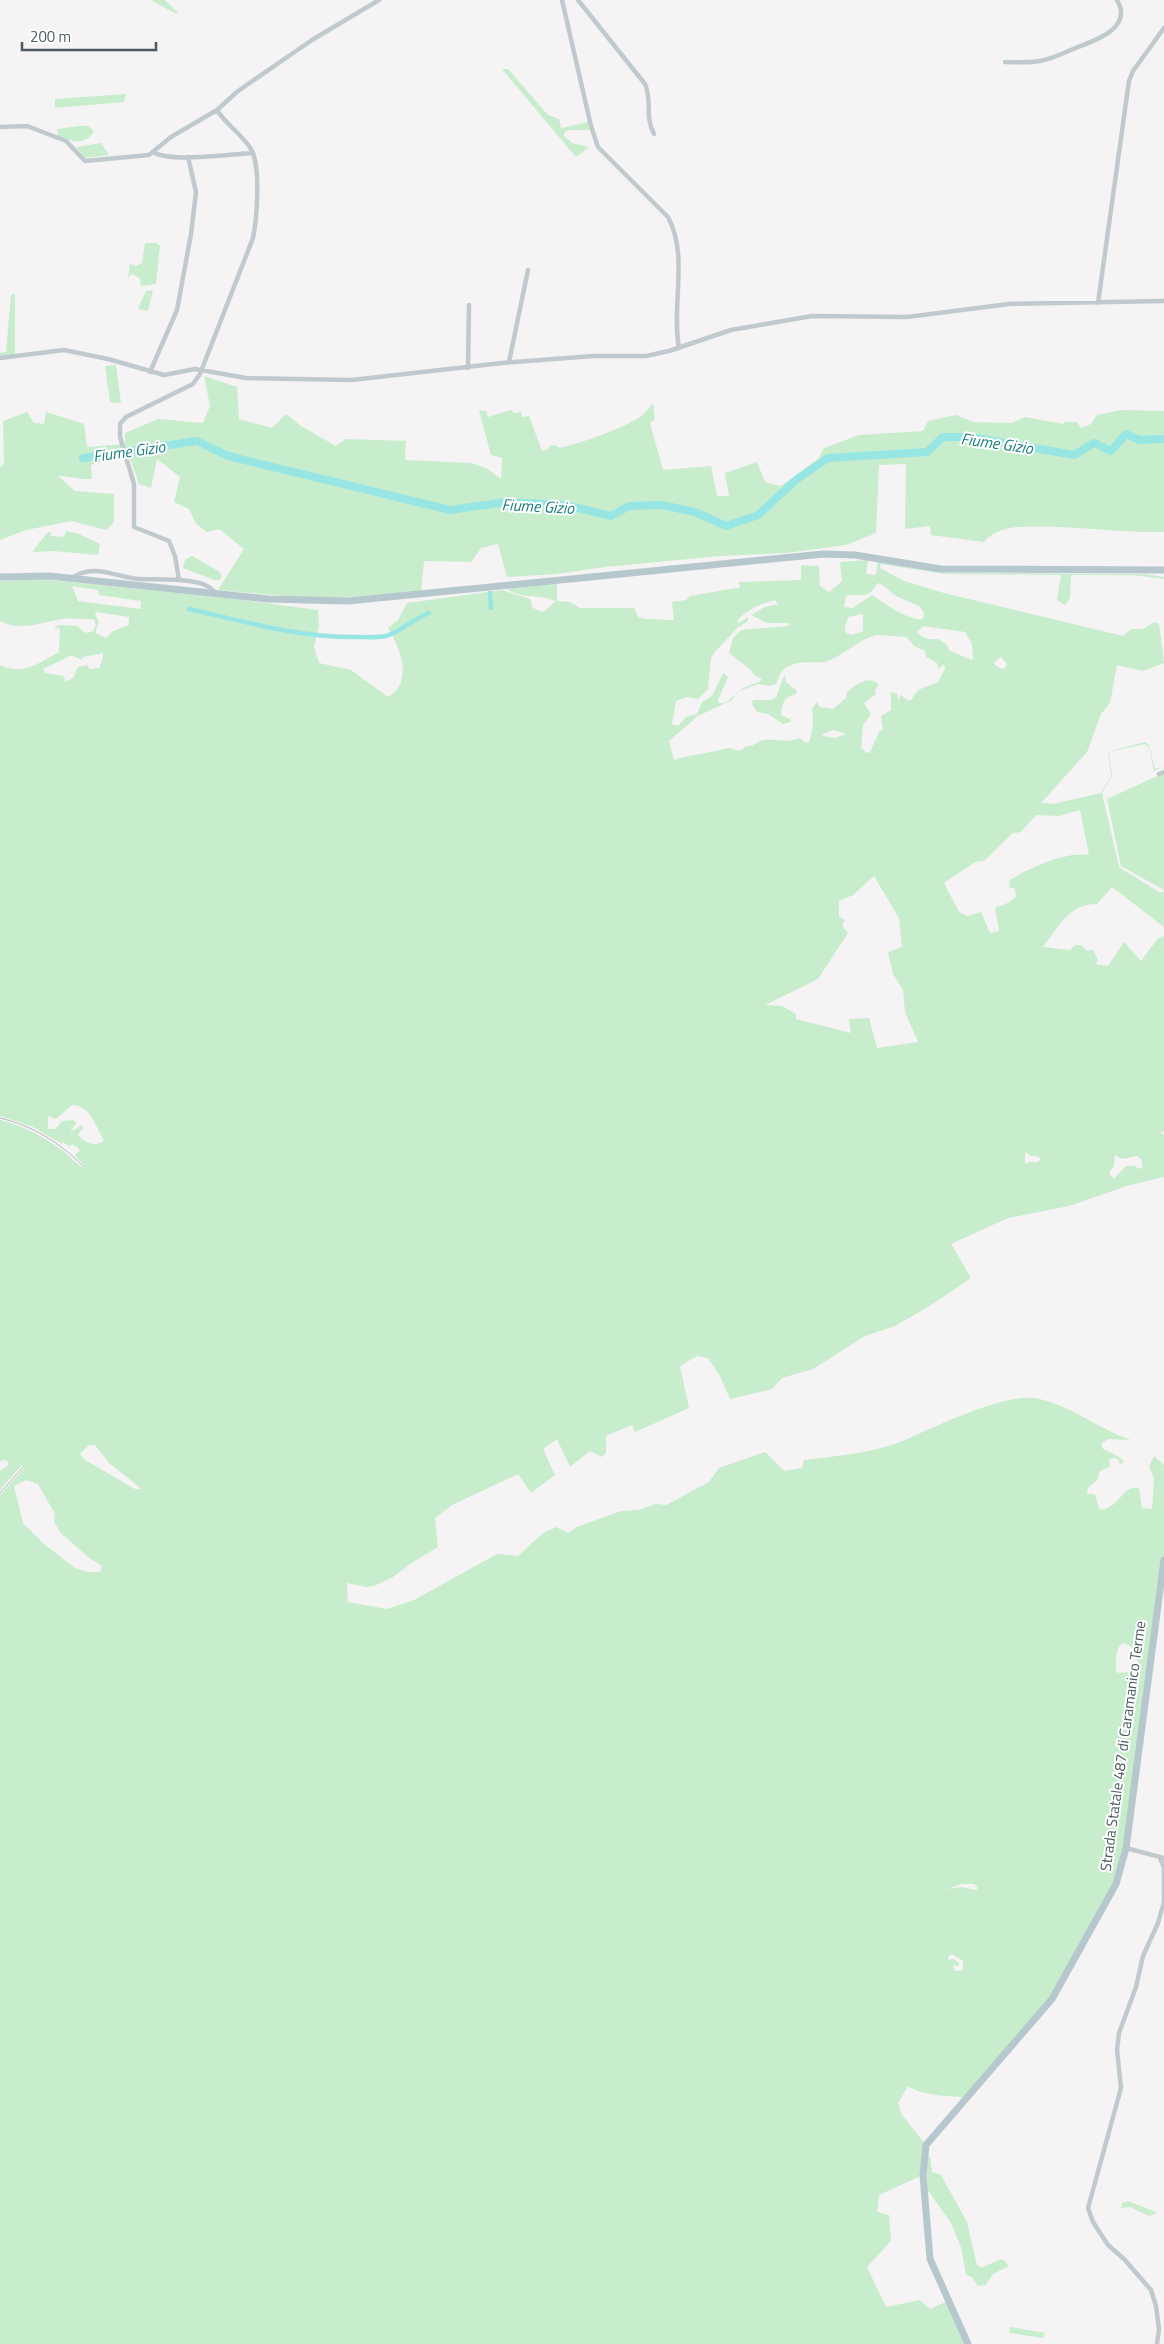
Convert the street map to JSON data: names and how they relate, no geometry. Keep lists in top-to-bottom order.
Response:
{
  "streets": {
    "main road": ["Strada Statale 487 di Caramanico Terme"]
  },
  "water": ["Fiume Gizio"],
  "scale_bar": "200 m"
}
